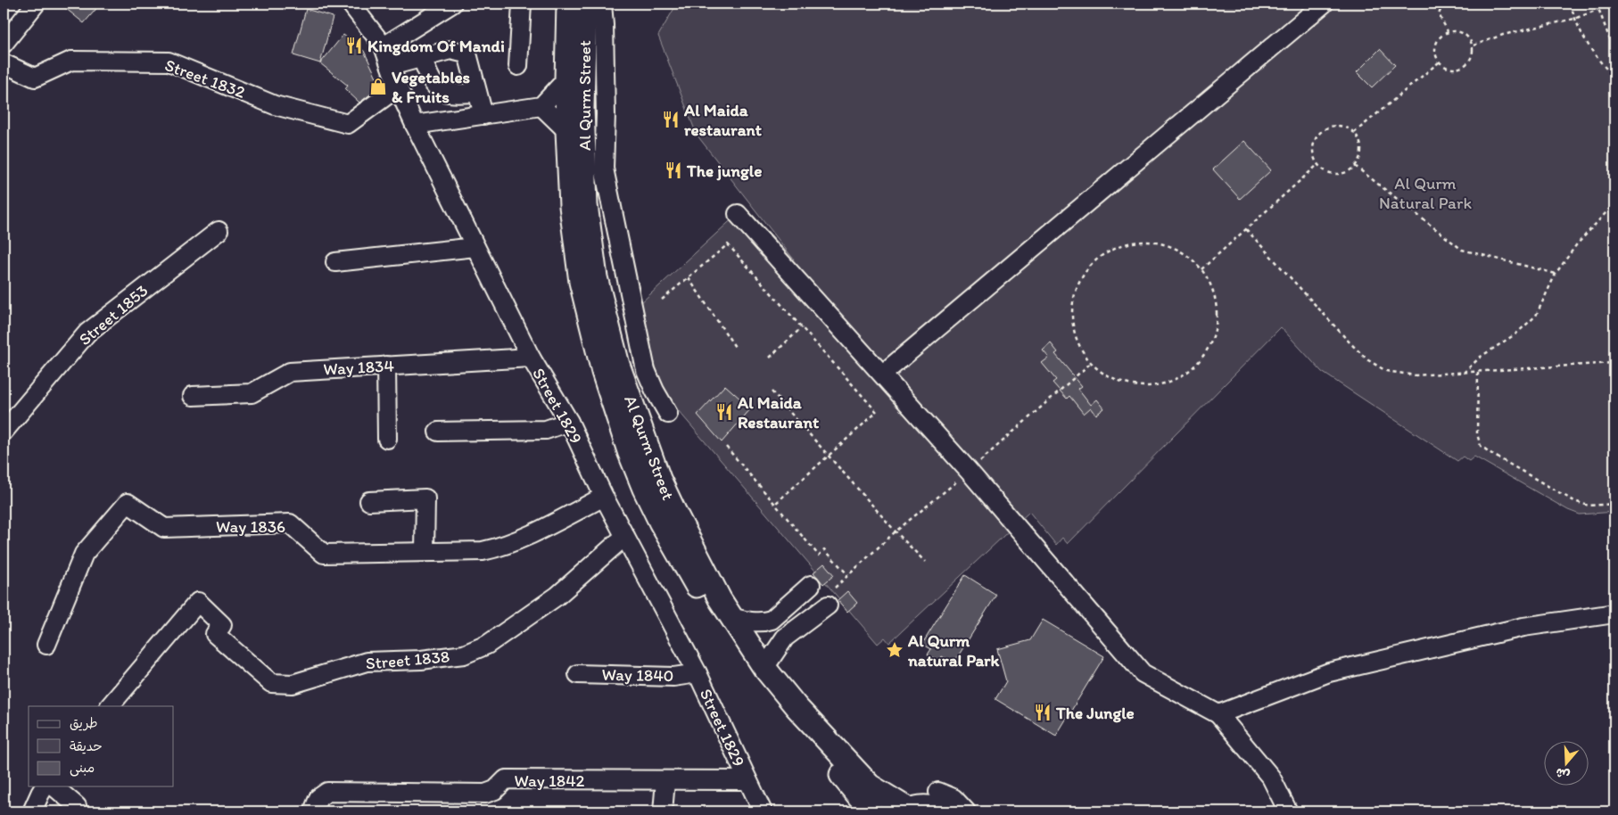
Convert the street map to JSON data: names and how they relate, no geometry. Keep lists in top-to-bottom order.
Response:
{
  "streets": {
    "main road": ["Al Qurm Street"],
    "street": [
      "Street 1832",
      "Street 1853",
      "Way 1834",
      "Street 1829",
      "Way 1836",
      "Street 1838",
      "Way 1840",
      "Way 1842"
    ]
  },
  "crossings": [
    ["Street 1832", "Street 1829"],
    ["Way 1834", "Street 1829"],
    ["Street 1829", "Way 1836"],
    ["Street 1829", "Street 1838"],
    ["Street 1829", "Way 1840"],
    ["Street 1829", "Way 1842"]
  ],
  "parks": ["Al Qurm Natural Park"],
  "places": {
    "restaurant": [
      "Kingdom Of Mandi",
      "Al Maida restaurant",
      "The jungle",
      "Al Maida Restaurant",
      "The Jungle"
    ],
    "shop": ["Vegetables & Fruits"],
    "place": ["Al Qurm natural Park"]
  },
  "legend": ["طريق", "حديقة", "مبنى"],
  "north": "bottom"
}
